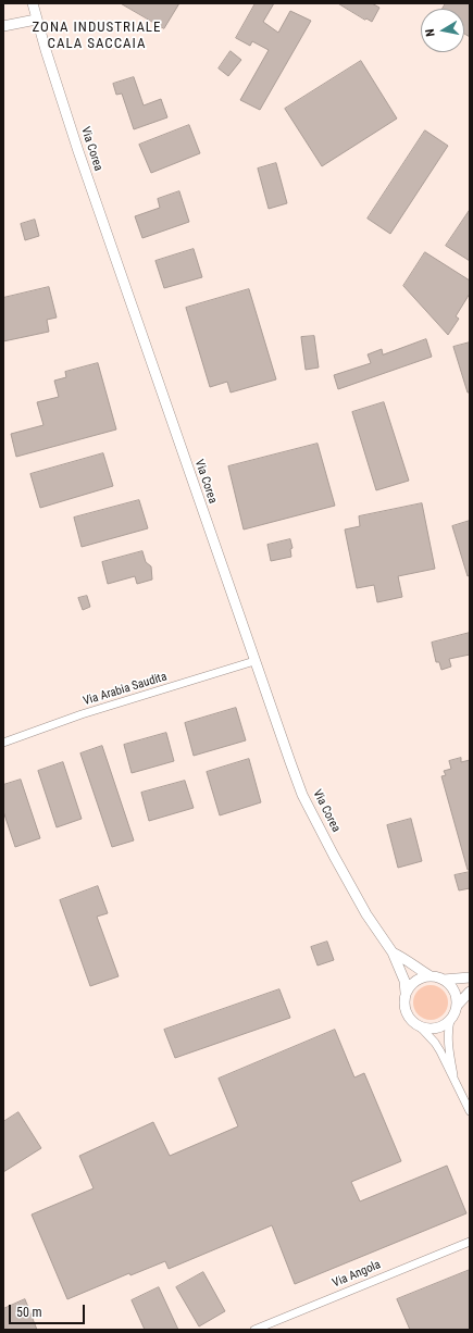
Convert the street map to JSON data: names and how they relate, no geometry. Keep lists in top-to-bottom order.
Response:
{
  "streets": {
    "street": ["Via Corea", "Via Arabia Saudita", "Via Angola"]
  },
  "crossings": [
    ["Via Corea", "Via Arabia Saudita"]
  ],
  "districts": ["ZONA INDUSTRIALE CALA SACCAIA"],
  "scale_bar": "50 m",
  "north": "left"
}
